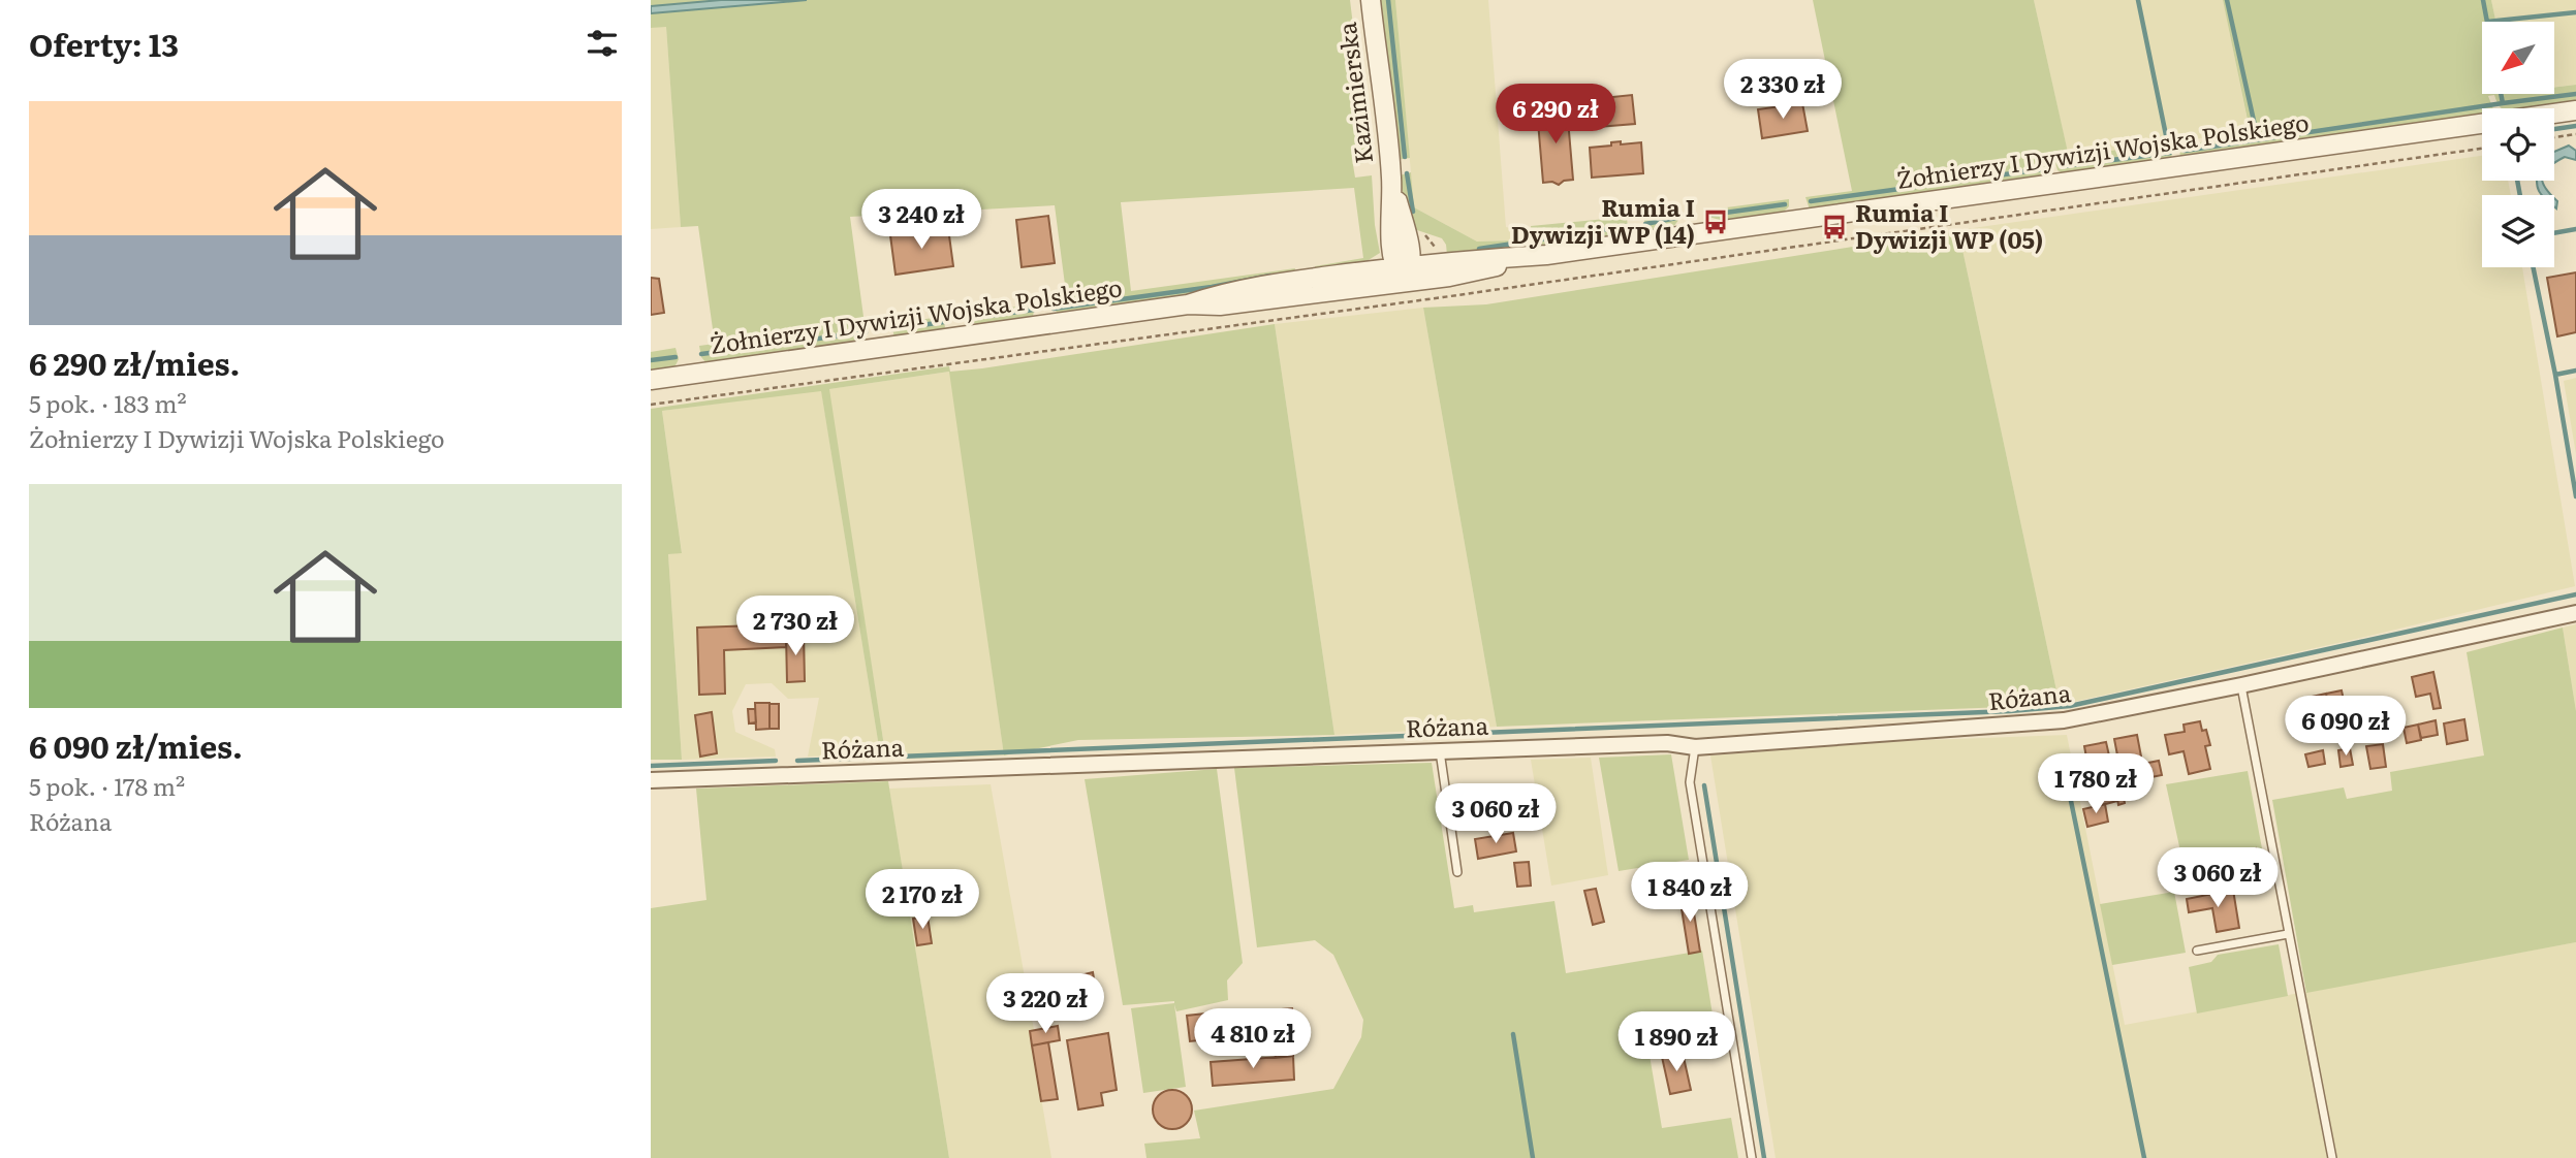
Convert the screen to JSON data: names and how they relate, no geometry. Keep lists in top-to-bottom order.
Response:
{
  "streets": {
    "street": ["Kazimierska", "Żołnierzy I Dywizji Wojska Polskiego", "Różana"]
  },
  "crossings": [
    ["Kazimierska", "Żołnierzy I Dywizji Wojska Polskiego"]
  ],
  "places": {
    "bus stop": ["Rumia I Dywizji WP (14)", "Rumia I Dywizji WP (05)"]
  },
  "north": "bottom left",
  "page": {
    "heading": "Oferty: 13",
    "price": [
      "2 330 zł",
      "6 290 zł",
      "3 240 zł",
      "2 730 zł",
      "6 090 zł",
      "1 780 zł",
      "3 060 zł",
      "3 060 zł",
      "1 840 zł",
      "2 170 zł",
      "3 220 zł",
      "4 810 zł",
      "1 890 zł"
    ],
    "list": [
      {
        "name": "6 290 zł/mies.",
        "note": "5 pok. · 183 m² · Żołnierzy I Dywizji Wojska Polskiego"
      },
      {
        "name": "6 090 zł/mies.",
        "note": "5 pok. · 178 m² · Różana"
      }
    ]
  }
}
